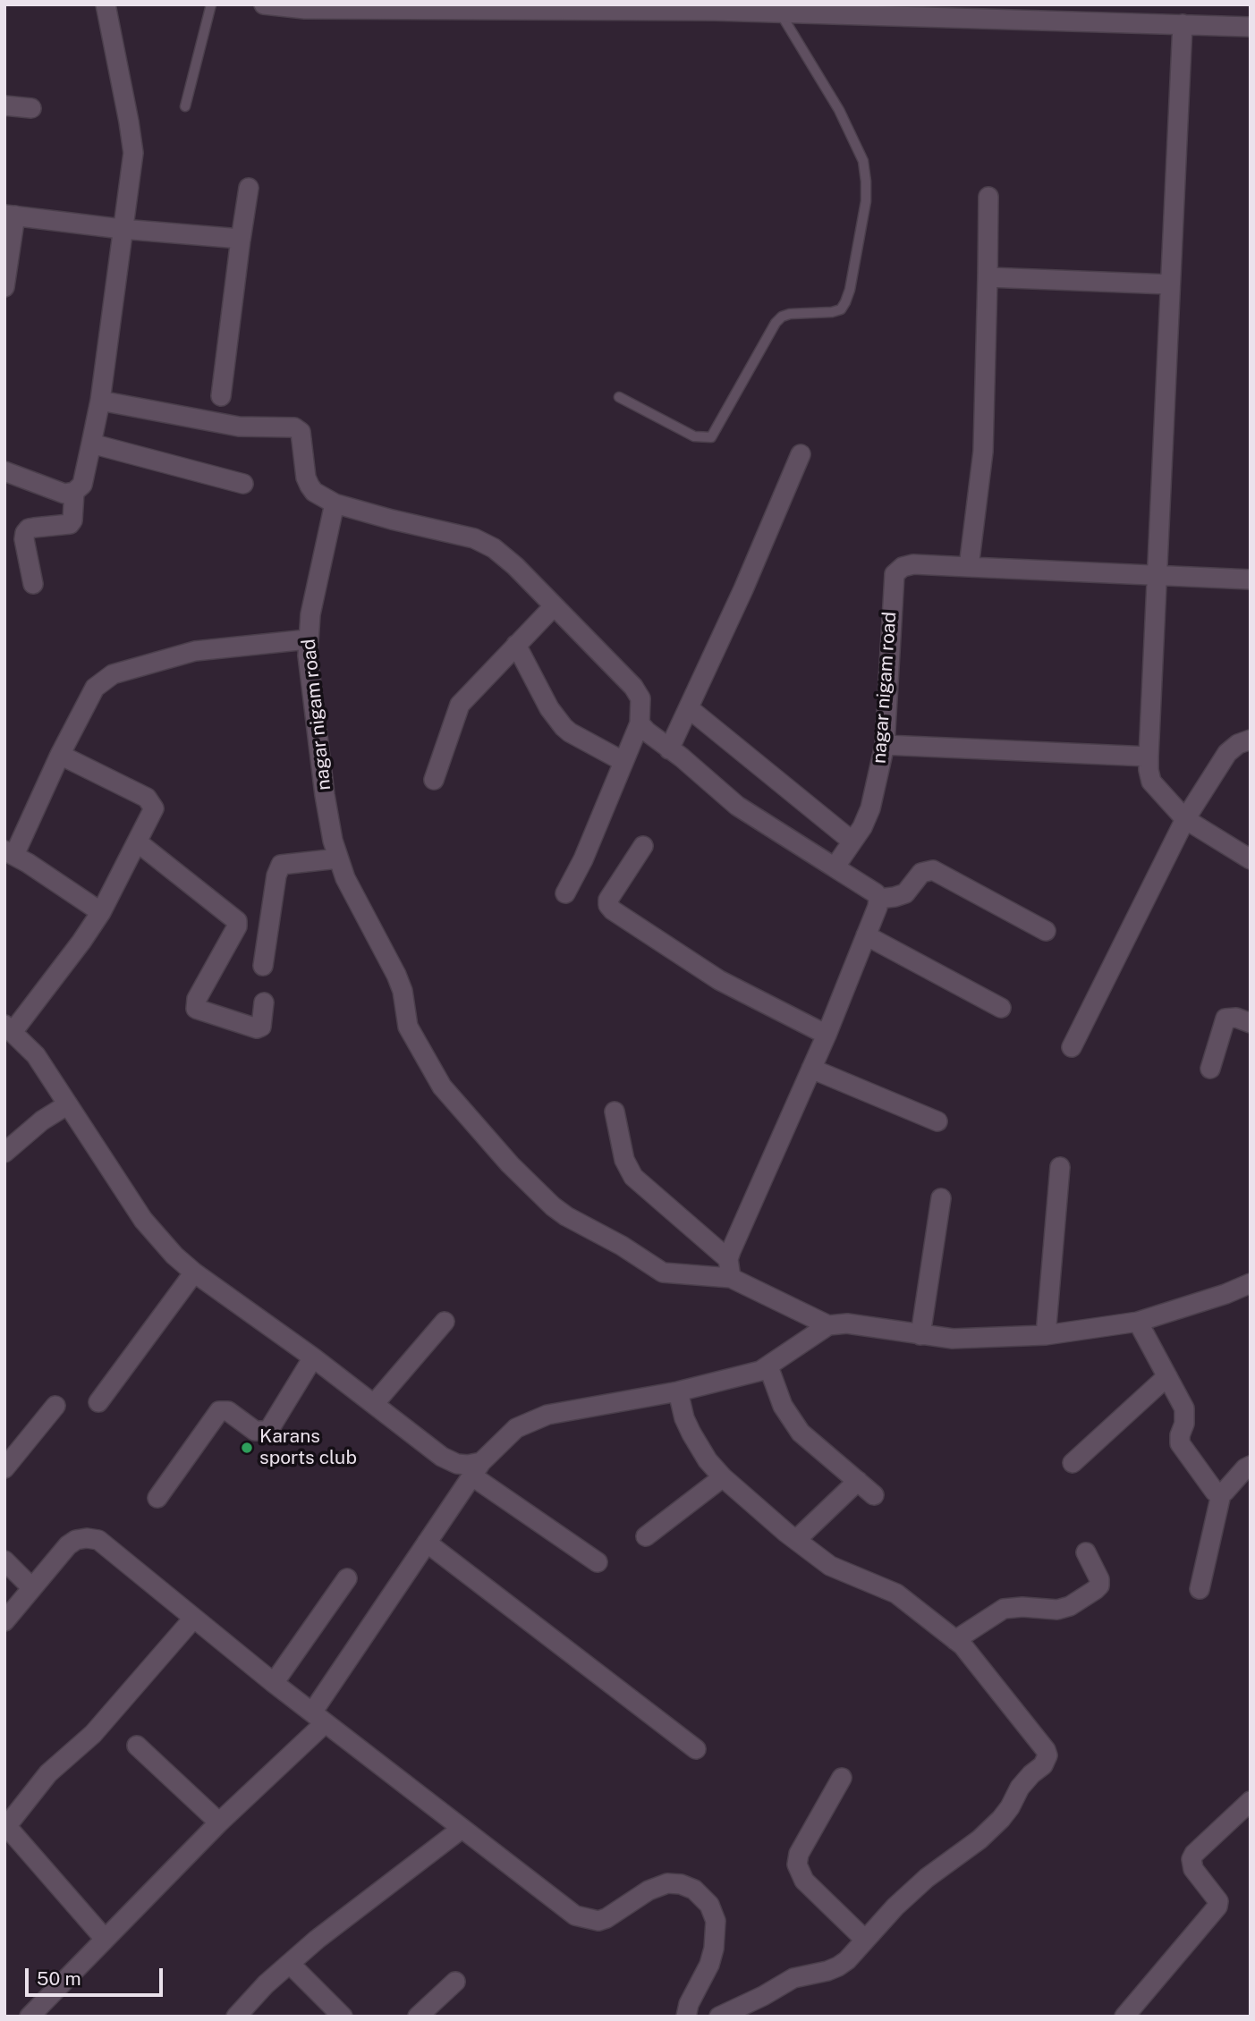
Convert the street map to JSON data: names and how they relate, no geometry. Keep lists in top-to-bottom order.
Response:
{
  "streets": {
    "street": ["nagar nigam road"]
  },
  "places": ["Karans sports club"],
  "scale_bar": "50 m"
}
